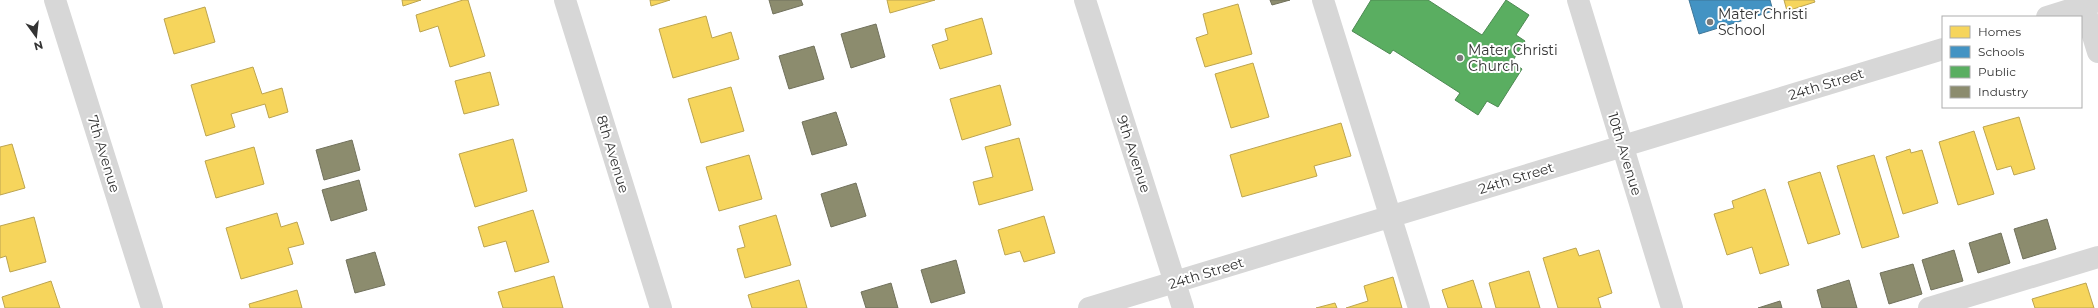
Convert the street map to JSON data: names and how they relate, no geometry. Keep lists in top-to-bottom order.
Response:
{
  "streets": {
    "street": [
      "24th Street",
      "7th Avenue",
      "8th Avenue",
      "9th Avenue",
      "10th Avenue"
    ]
  },
  "crossings": [
    ["24th Street", "9th Avenue"],
    ["24th Street", "10th Avenue"]
  ],
  "places": ["Mater Christi School", "Mater Christi Church"],
  "legend": [
    "Homes",
    "Schools",
    "Public",
    "Industry"
  ],
  "north": "bottom"
}
